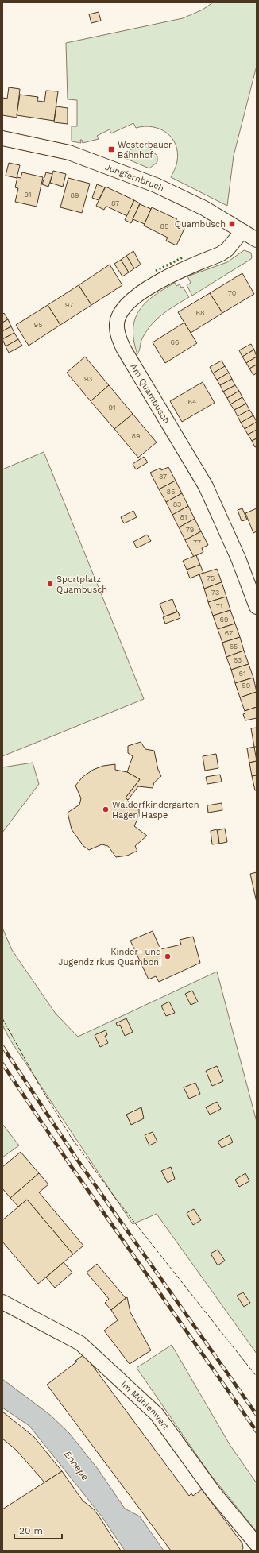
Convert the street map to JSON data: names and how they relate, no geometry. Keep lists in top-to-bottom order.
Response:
{
  "streets": {
    "street": ["Jungfernbruch", "Am Quambusch", "Im Mühlenwert"]
  },
  "crossings": [
    ["Jungfernbruch", "Am Quambusch"]
  ],
  "water": ["Ennepe"],
  "places": {
    "transit": ["Westerbauer Bahnhof", "Quambusch"],
    "other": ["Sportplatz Quambusch", "Waldorfkindergarten Hagen Haspe", "Kinder- und Jugendzirkus Quamboni"]
  },
  "house_numbers": [
    "91",
    "89",
    "87",
    "85",
    "70",
    "97",
    "68",
    "95",
    "66",
    "93",
    "64",
    "91",
    "89",
    "87",
    "85",
    "83",
    "81",
    "79",
    "77",
    "75",
    "73",
    "71",
    "69",
    "67",
    "65",
    "63",
    "61",
    "59"
  ],
  "scale_bar": "20 m"
}
